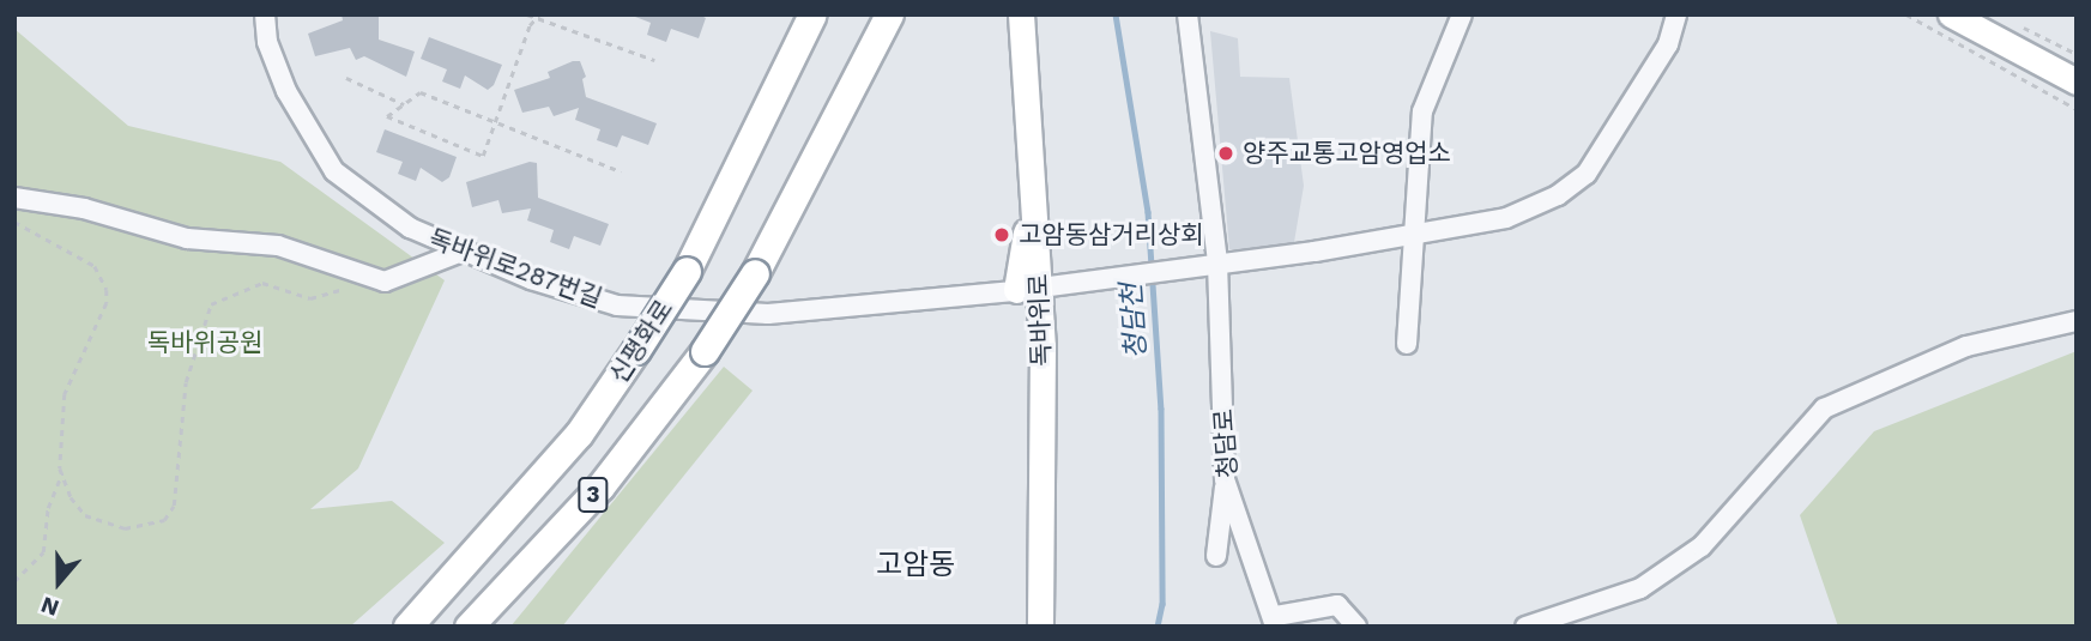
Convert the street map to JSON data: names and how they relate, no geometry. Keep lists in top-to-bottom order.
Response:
{
  "streets": {
    "highway": ["신평화로", "3"],
    "main road": ["독바위로"],
    "street": ["독바위로287번길", "청담로"]
  },
  "crossings": [
    ["독바위로287번길", "독바위로"]
  ],
  "districts": ["고암동"],
  "water": ["청담천"],
  "parks": ["독바위공원"],
  "places": ["양주교통고암영업소", "고암동삼거리상회"],
  "north": "bottom"
}
